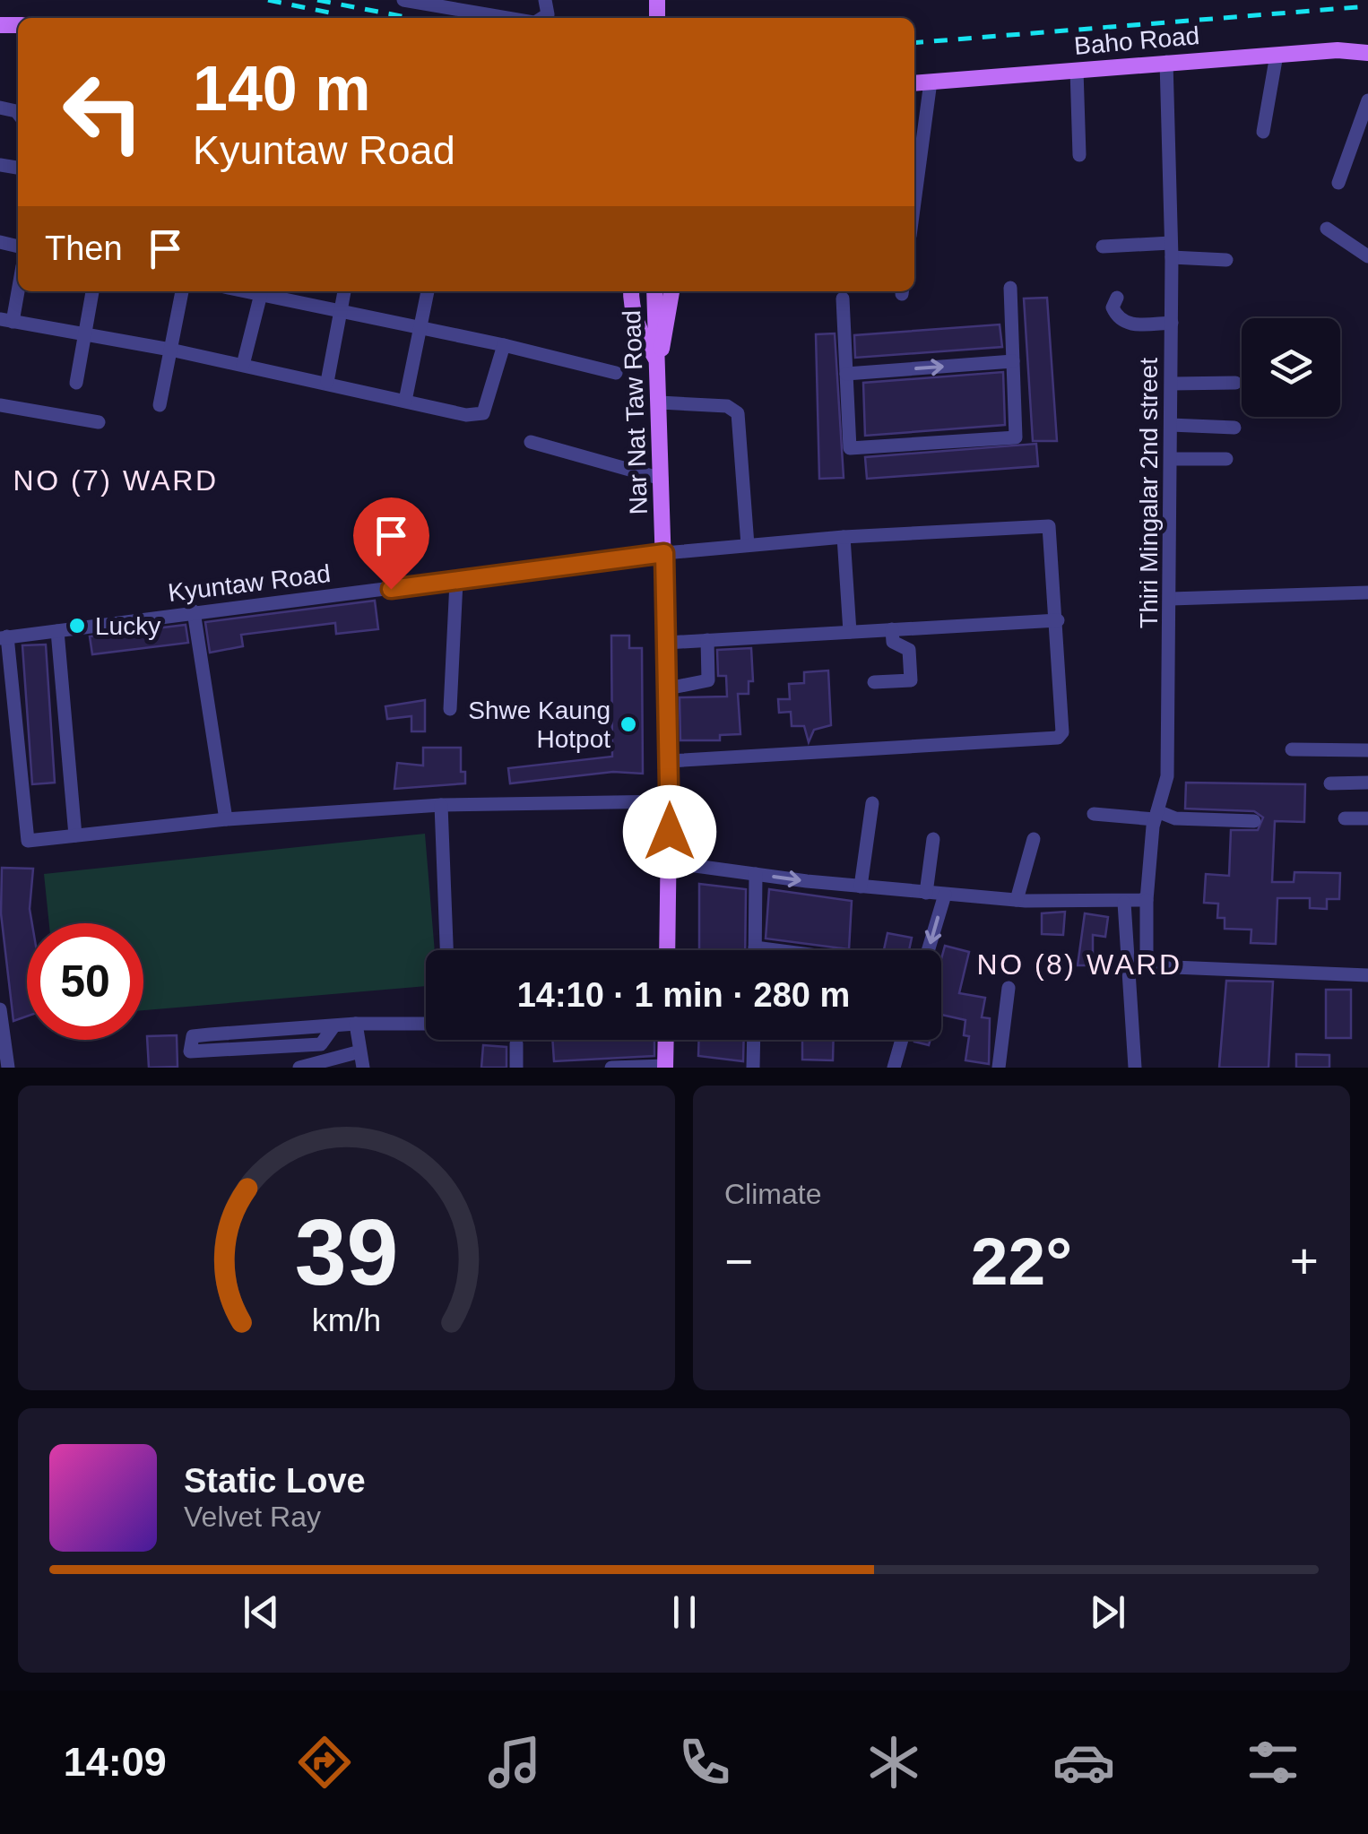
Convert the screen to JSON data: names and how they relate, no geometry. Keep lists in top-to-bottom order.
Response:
{
  "streets": {
    "main road": ["Baho Road", "Nar Nat Taw Road"],
    "street": ["Thiri Mingalar 2nd street", "Kyuntaw Road"]
  },
  "crossings": [
    ["Baho Road", "Thiri Mingalar 2nd street"],
    ["Nar Nat Taw Road", "Kyuntaw Road"]
  ],
  "districts": ["NO (7) WARD", "NO (8) WARD"],
  "places": ["Lucky", "Shwe Kaung Hotpot"],
  "page": {
    "turn": ["140 m", "Kyuntaw Road"],
    "then": "Then",
    "limit": "50",
    "trip": "14:10 · 1 min · 280 m",
    "tile": "Climate",
    "heat": ["−", "22°", "+"],
    "song": ["Static Love", "Velvet Ray"],
    "tabs": "14:09",
    "gauge": ["39", "km/h"]
  }
}
